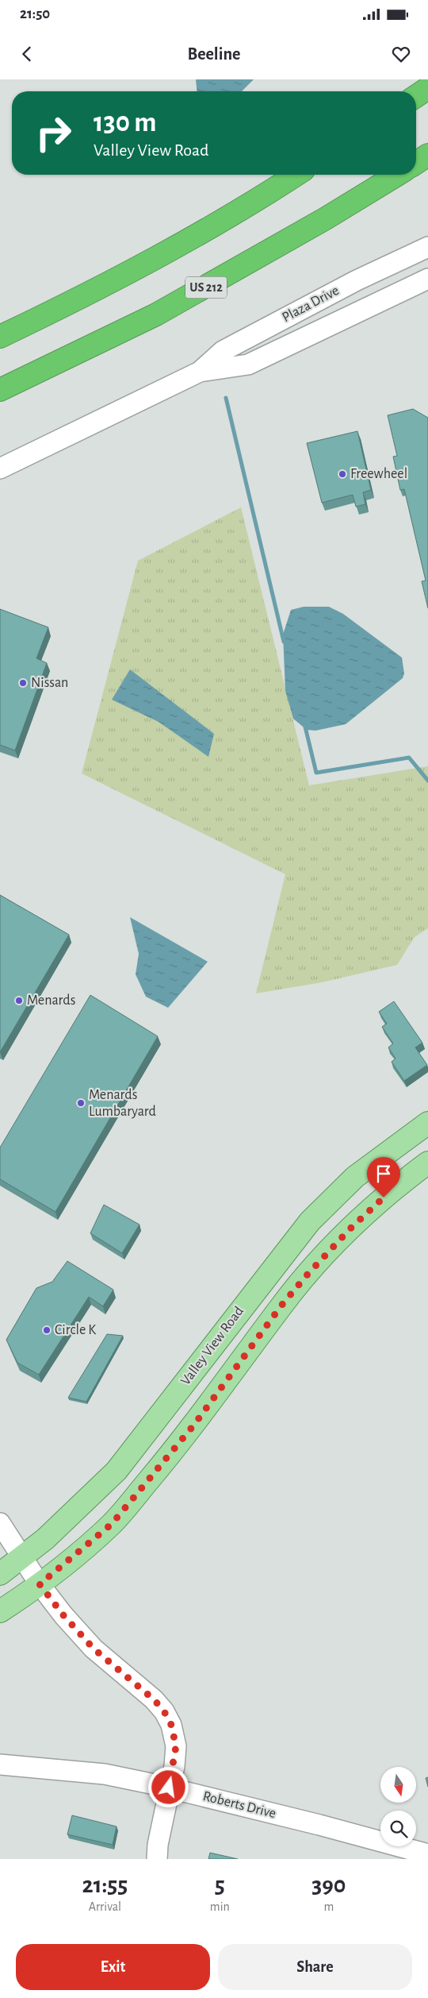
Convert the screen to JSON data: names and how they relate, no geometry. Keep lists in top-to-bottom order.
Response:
{
  "streets": {
    "highway": ["US 212"],
    "main road": ["Valley View Road"],
    "street": ["Plaza Drive", "Roberts Drive"]
  },
  "places": [
    "Freewheel",
    "Nissan",
    "Menards",
    "Menards Lumbaryard",
    "Circle K"
  ],
  "north": "bottom",
  "page": {
    "status": "21:50",
    "header": "Beeline",
    "turn": ["130 m", "Valley View Road"],
    "eta": [
      "21:55",
      "Arrival",
      "5",
      "min",
      "390",
      "m"
    ],
    "buttons": ["Exit", "Share"]
  }
}
